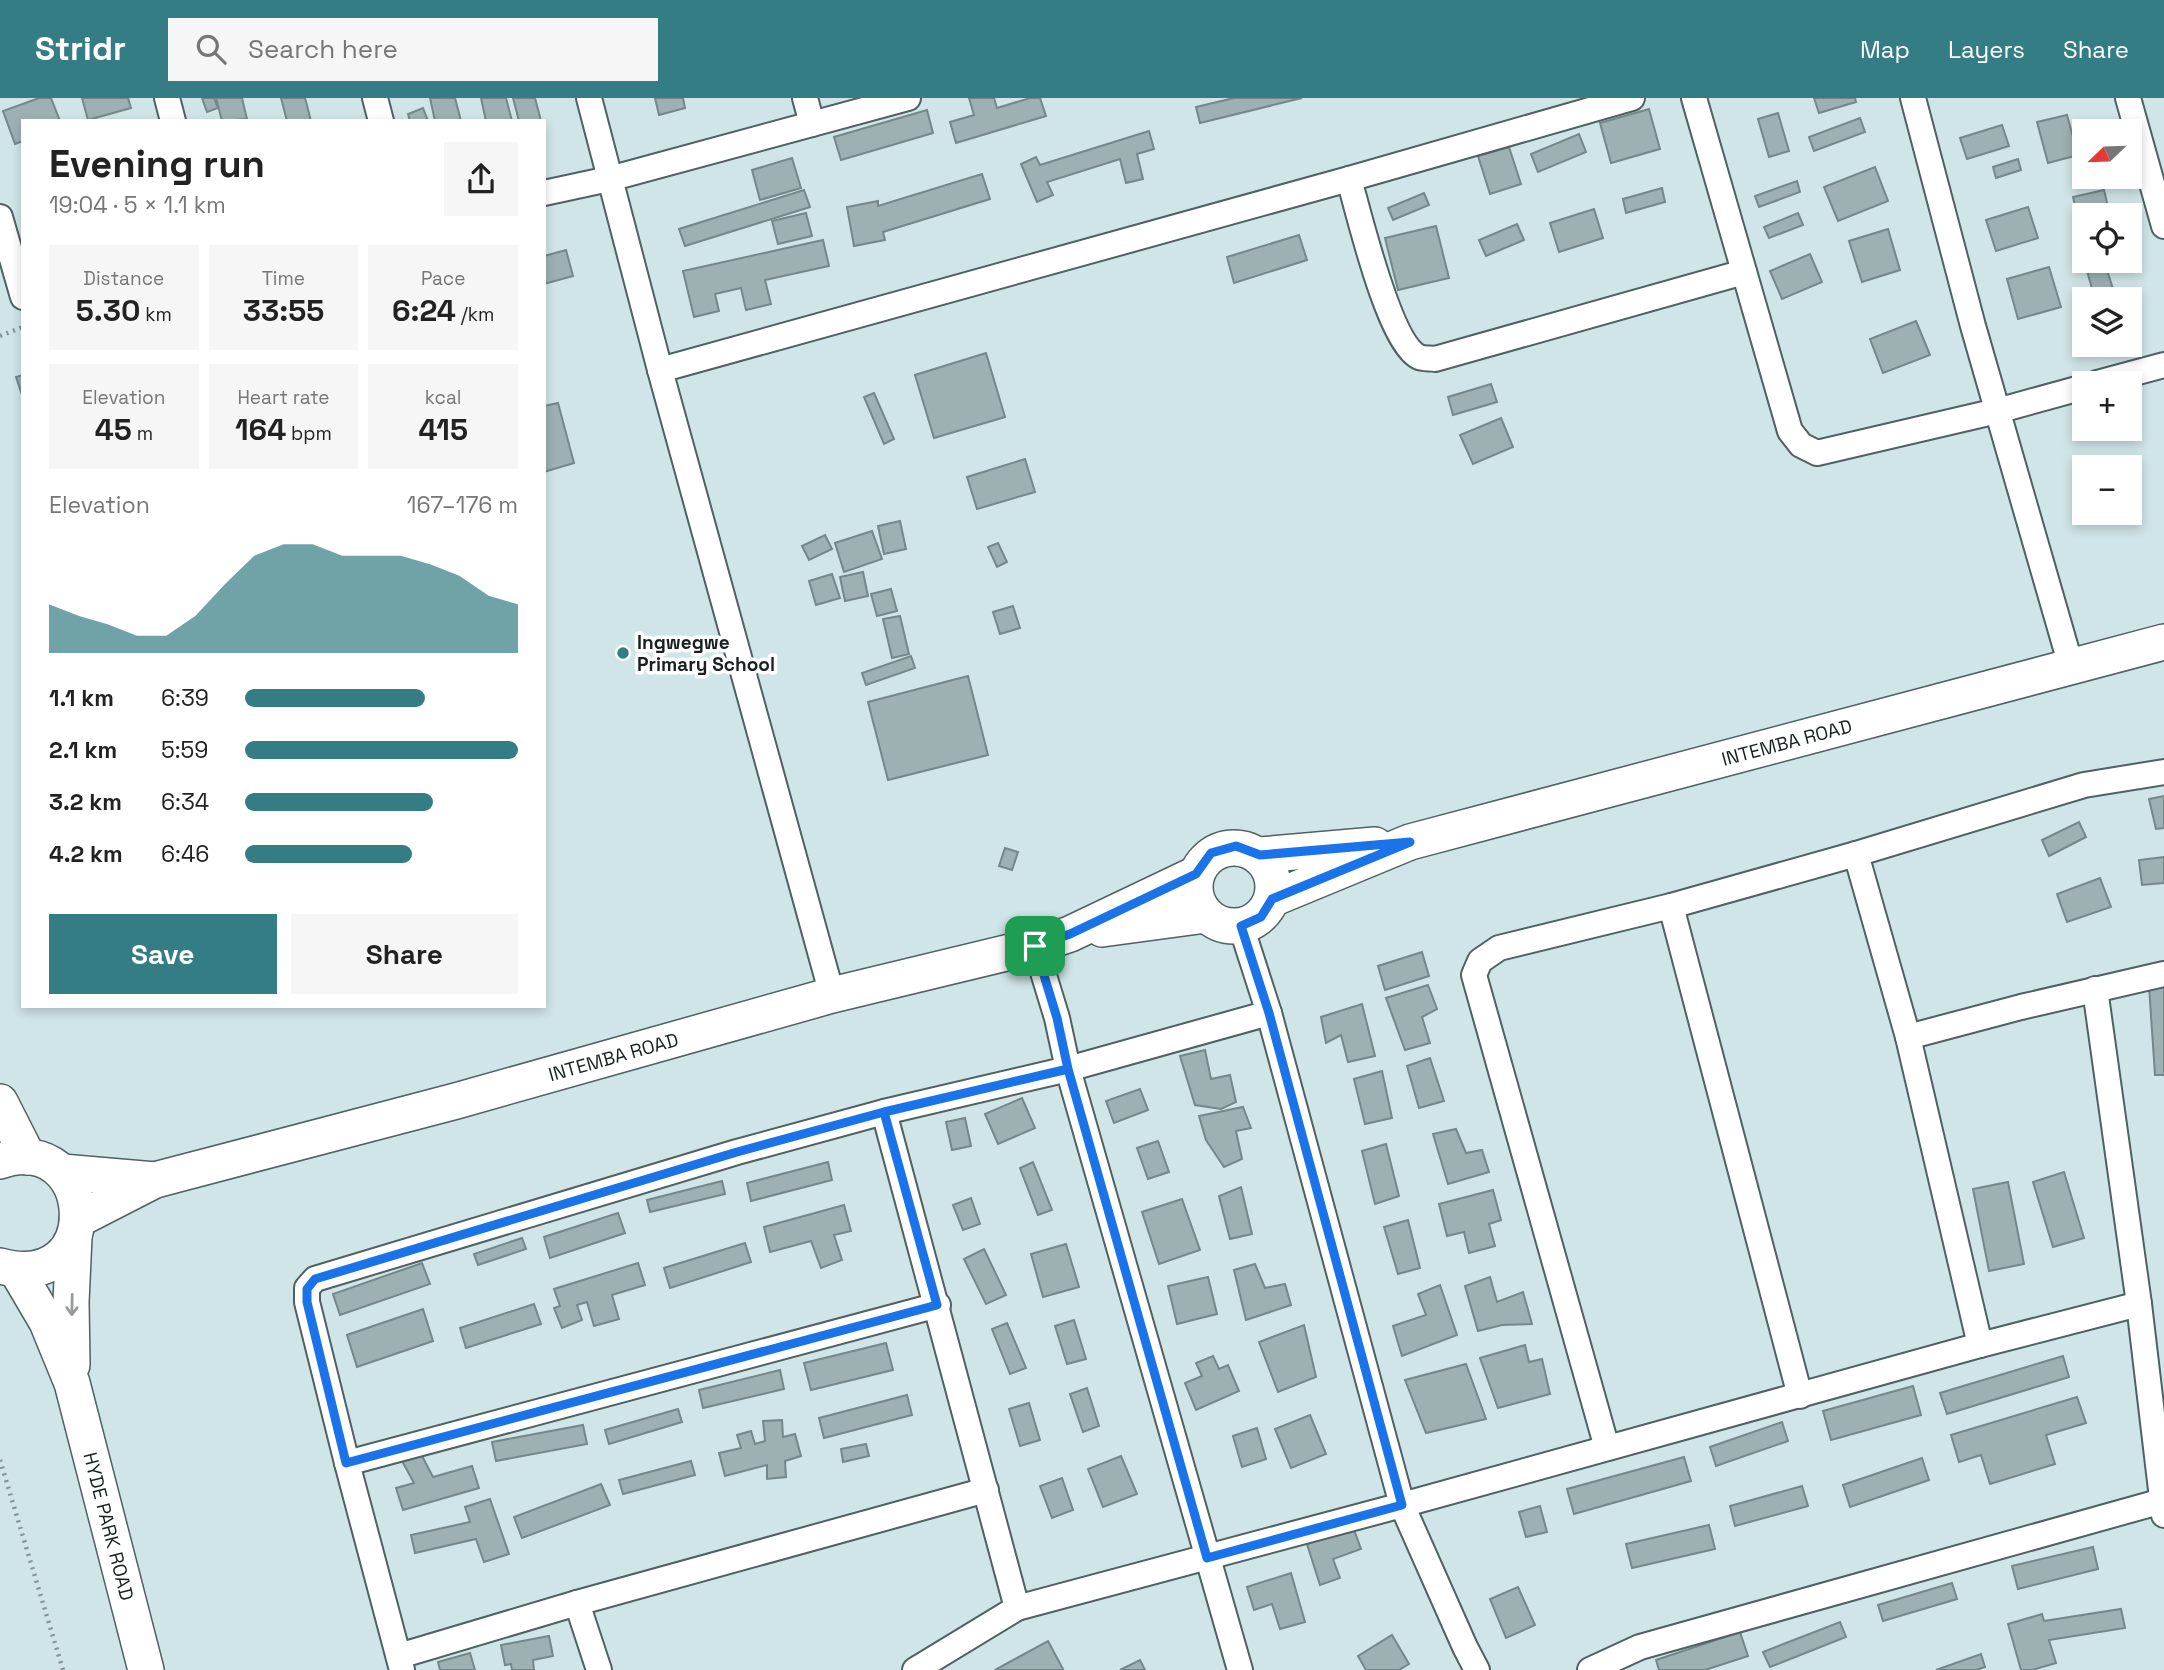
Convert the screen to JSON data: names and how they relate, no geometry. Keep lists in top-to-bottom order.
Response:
{
  "streets": {
    "street": ["INTEMBA ROAD", "HYDE PARK ROAD"]
  },
  "places": ["Ingwegwe Primary School"],
  "north": "bottom left",
  "page": {
    "header": "Stridr",
    "search": "Search here",
    "nav": ["Map", "Layers", "Share"],
    "map_buttons": ["+", "−"],
    "heading": ["Evening run", "19:04 · 5 × 1.1 km"],
    "stats": [
      ["Distance", "5.30 km"],
      ["Time", "33:55"],
      ["Pace", "6:24 /km"],
      ["Elevation", "45 m"],
      ["Heart rate", "164 bpm"],
      ["kcal", "415"]
    ],
    "chart": ["Elevation", "167–176 m"],
    "list": [
      {
        "name": "1.1 km",
        "note": "6:39"
      },
      {
        "name": "2.1 km",
        "note": "5:59"
      },
      {
        "name": "3.2 km",
        "note": "6:34"
      },
      {
        "name": "4.2 km",
        "note": "6:46"
      }
    ],
    "buttons": ["Save", "Share"]
  }
}
